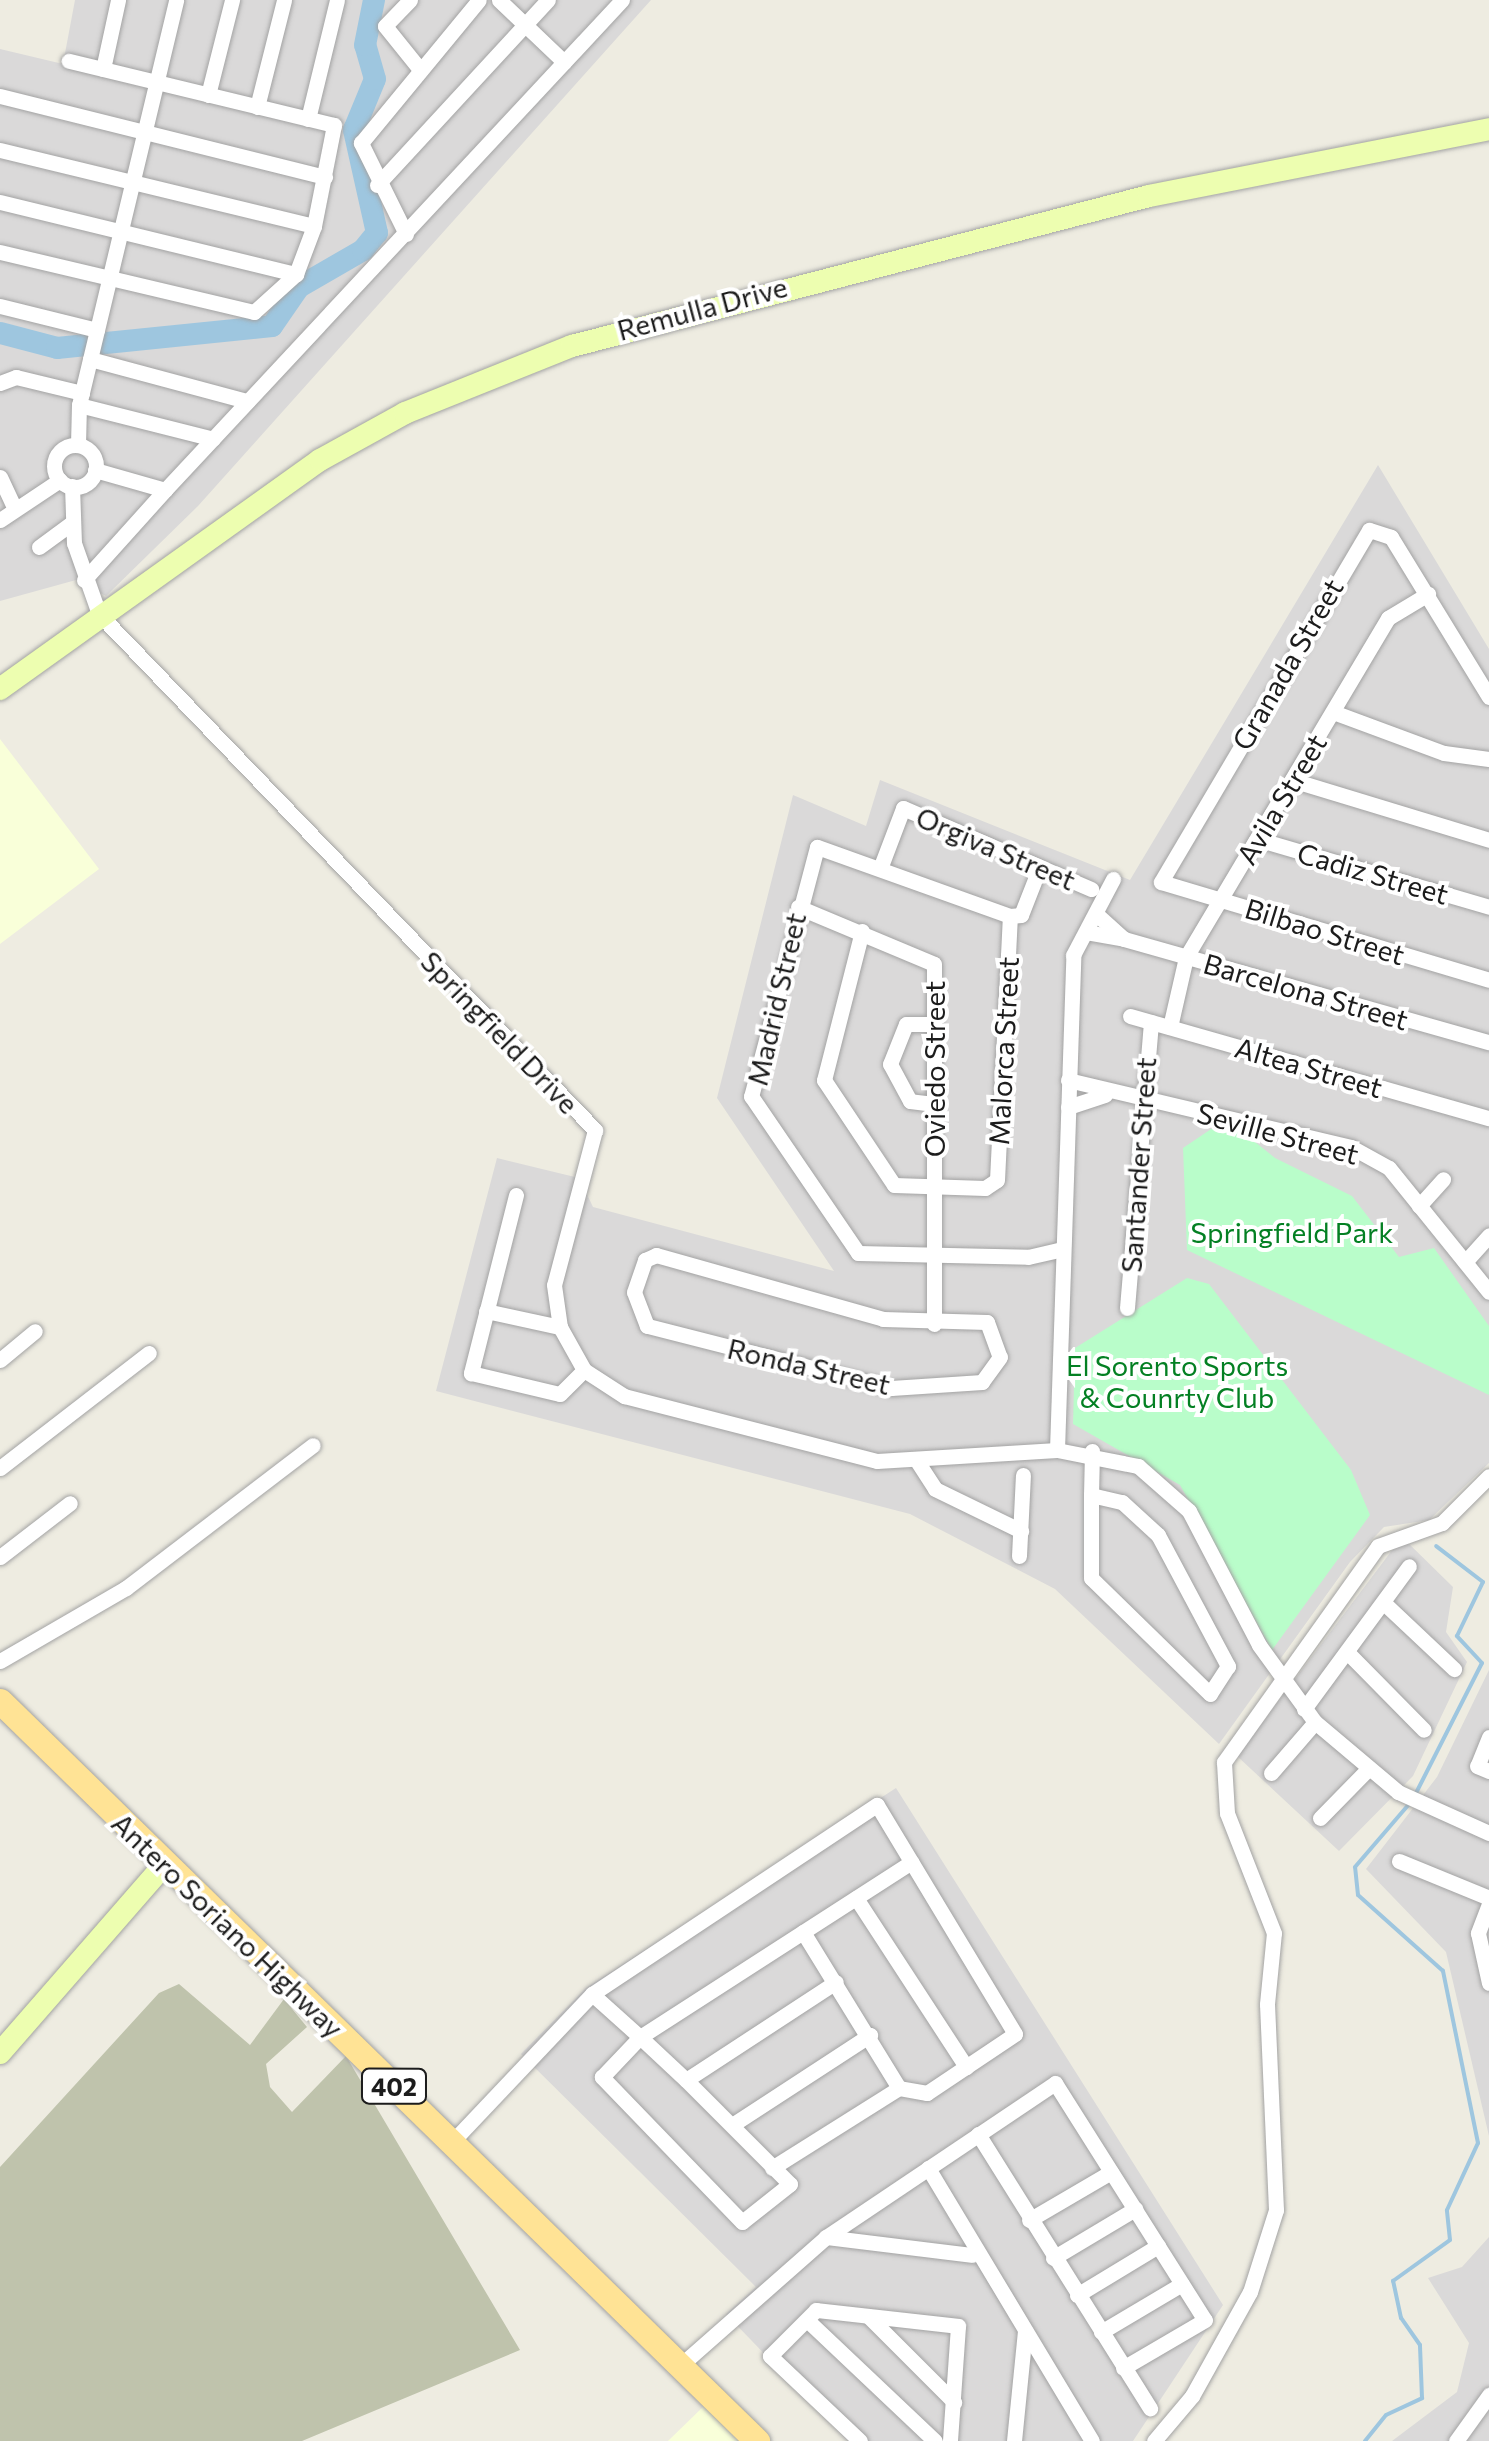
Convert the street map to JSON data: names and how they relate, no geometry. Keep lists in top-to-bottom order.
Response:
{
  "streets": {
    "main road": ["Remulla Drive", "Antero Soriano Highway", "402"],
    "street": [
      "Granada Street",
      "Avila Street",
      "Orgiva Street",
      "Cadiz Street",
      "Bilbao Street",
      "Barcelona Street",
      "Madrid Street",
      "Springfield Drive",
      "Malorca Street",
      "Altea Street",
      "Oviedo Street",
      "Seville Street",
      "Santander Street",
      "Ronda Street"
    ]
  },
  "crossings": [
    ["Remulla Drive", "Springfield Drive"],
    ["Granada Street", "Avila Street"],
    ["Granada Street", "Bilbao Street"],
    ["Avila Street", "Cadiz Street"],
    ["Avila Street", "Bilbao Street"],
    ["Avila Street", "Barcelona Street"],
    ["Avila Street", "Altea Street"],
    ["Orgiva Street", "Madrid Street"],
    ["Orgiva Street", "Malorca Street"],
    ["Madrid Street", "Oviedo Street"],
    ["Malorca Street", "Oviedo Street"],
    ["Altea Street", "Santander Street"],
    ["Oviedo Street", "Ronda Street"],
    ["Seville Street", "Santander Street"]
  ],
  "parks": ["Springfield Park", "El Sorento Sports & Counrty Club"]
}
